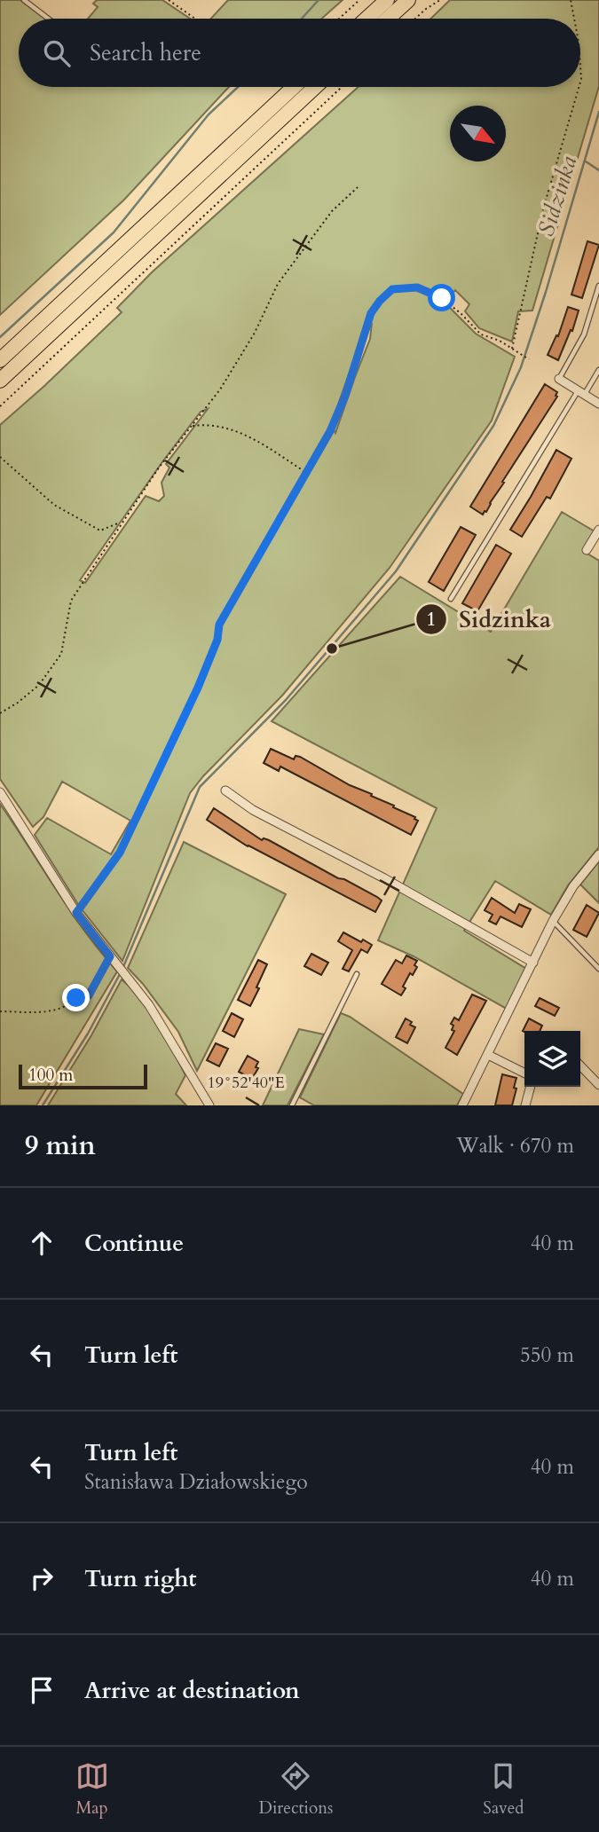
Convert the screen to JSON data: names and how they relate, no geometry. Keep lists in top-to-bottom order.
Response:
{
  "water": ["Sidzinka"],
  "places": ["Sidzinka"],
  "scale_bar": "100 m",
  "north": "bottom right",
  "page": {
    "search": "Search here",
    "scale": "100 m",
    "heading": ["9 min", "Walk · 670 m"],
    "list": [
      ["Continue", "40 m"],
      ["Turn left", "550 m"],
      ["Turn left", "Stanisława Działowskiego", "40 m"],
      ["Turn right", "40 m"],
      "Arrive at destination"
    ],
    "nav": ["Map", "Directions", "Saved"]
  },
  "coordinates": ["19°52'40\"E"]
}
